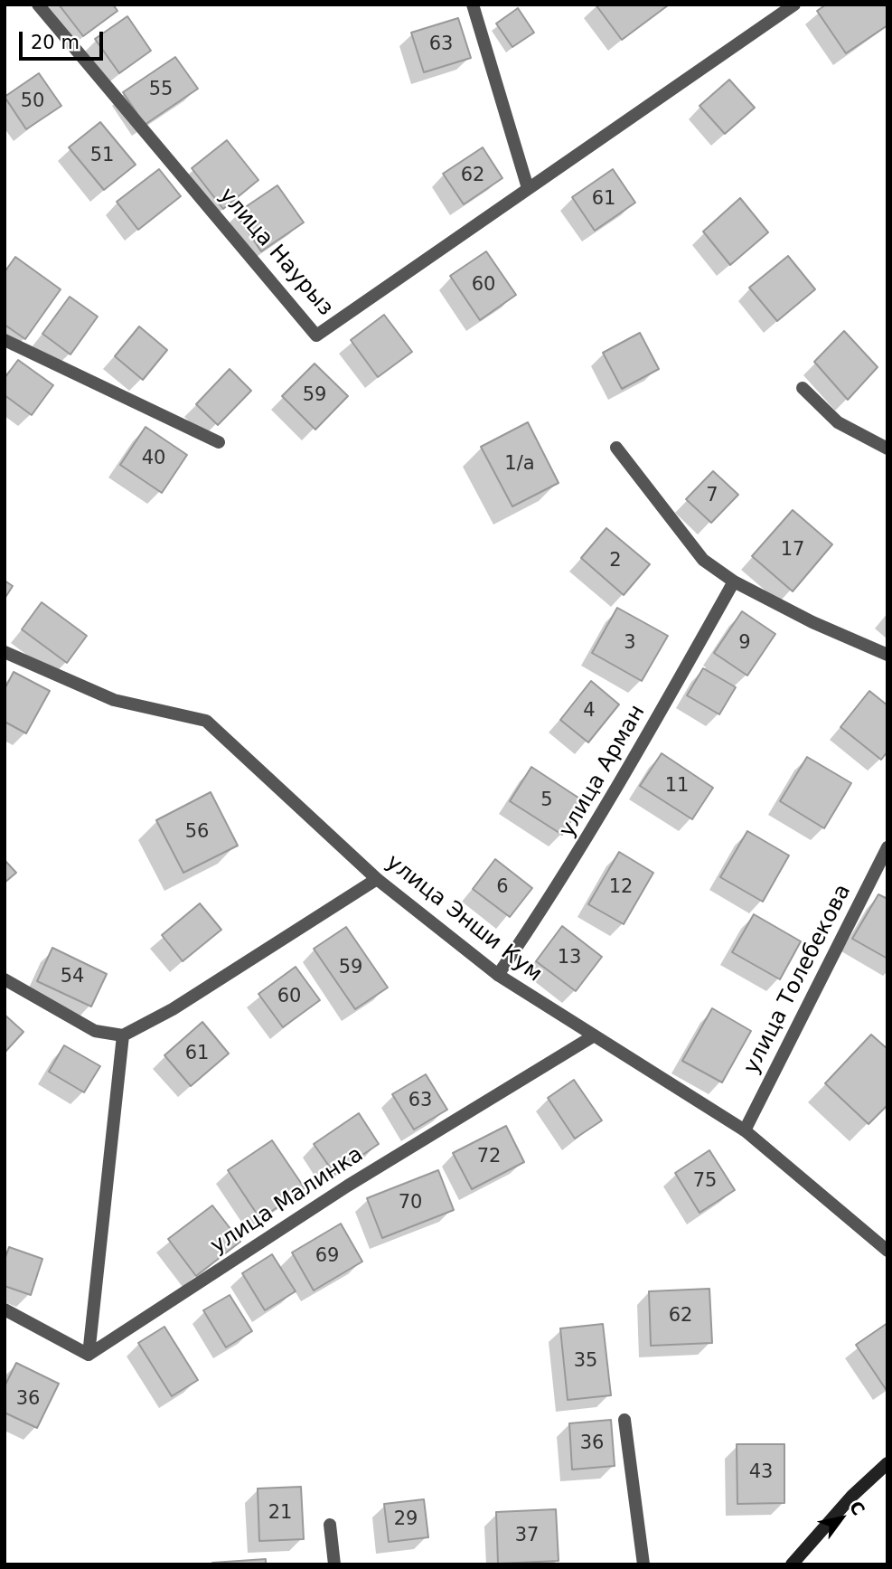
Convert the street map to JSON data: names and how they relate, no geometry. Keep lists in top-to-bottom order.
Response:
{
  "streets": {
    "street": [
      "улица Наурыз",
      "улица Арман",
      "улица Энши Кум",
      "улица Толебекова",
      "улица Малинка"
    ]
  },
  "crossings": [
    ["улица Арман", "улица Энши Кум"],
    ["улица Энши Кум", "улица Толебекова"],
    ["улица Энши Кум", "улица Малинка"]
  ],
  "house_numbers": [
    "63",
    "55",
    "50",
    "51",
    "62",
    "61",
    "60",
    "59",
    "40",
    "1/а",
    "7",
    "17",
    "2",
    "3",
    "9",
    "4",
    "11",
    "5",
    "56",
    "6",
    "12",
    "13",
    "59",
    "54",
    "60",
    "61",
    "63",
    "72",
    "75",
    "70",
    "69",
    "62",
    "35",
    "36",
    "36",
    "43",
    "21",
    "29",
    "37"
  ],
  "scale_bar": "20 m",
  "north": "top right"
}
